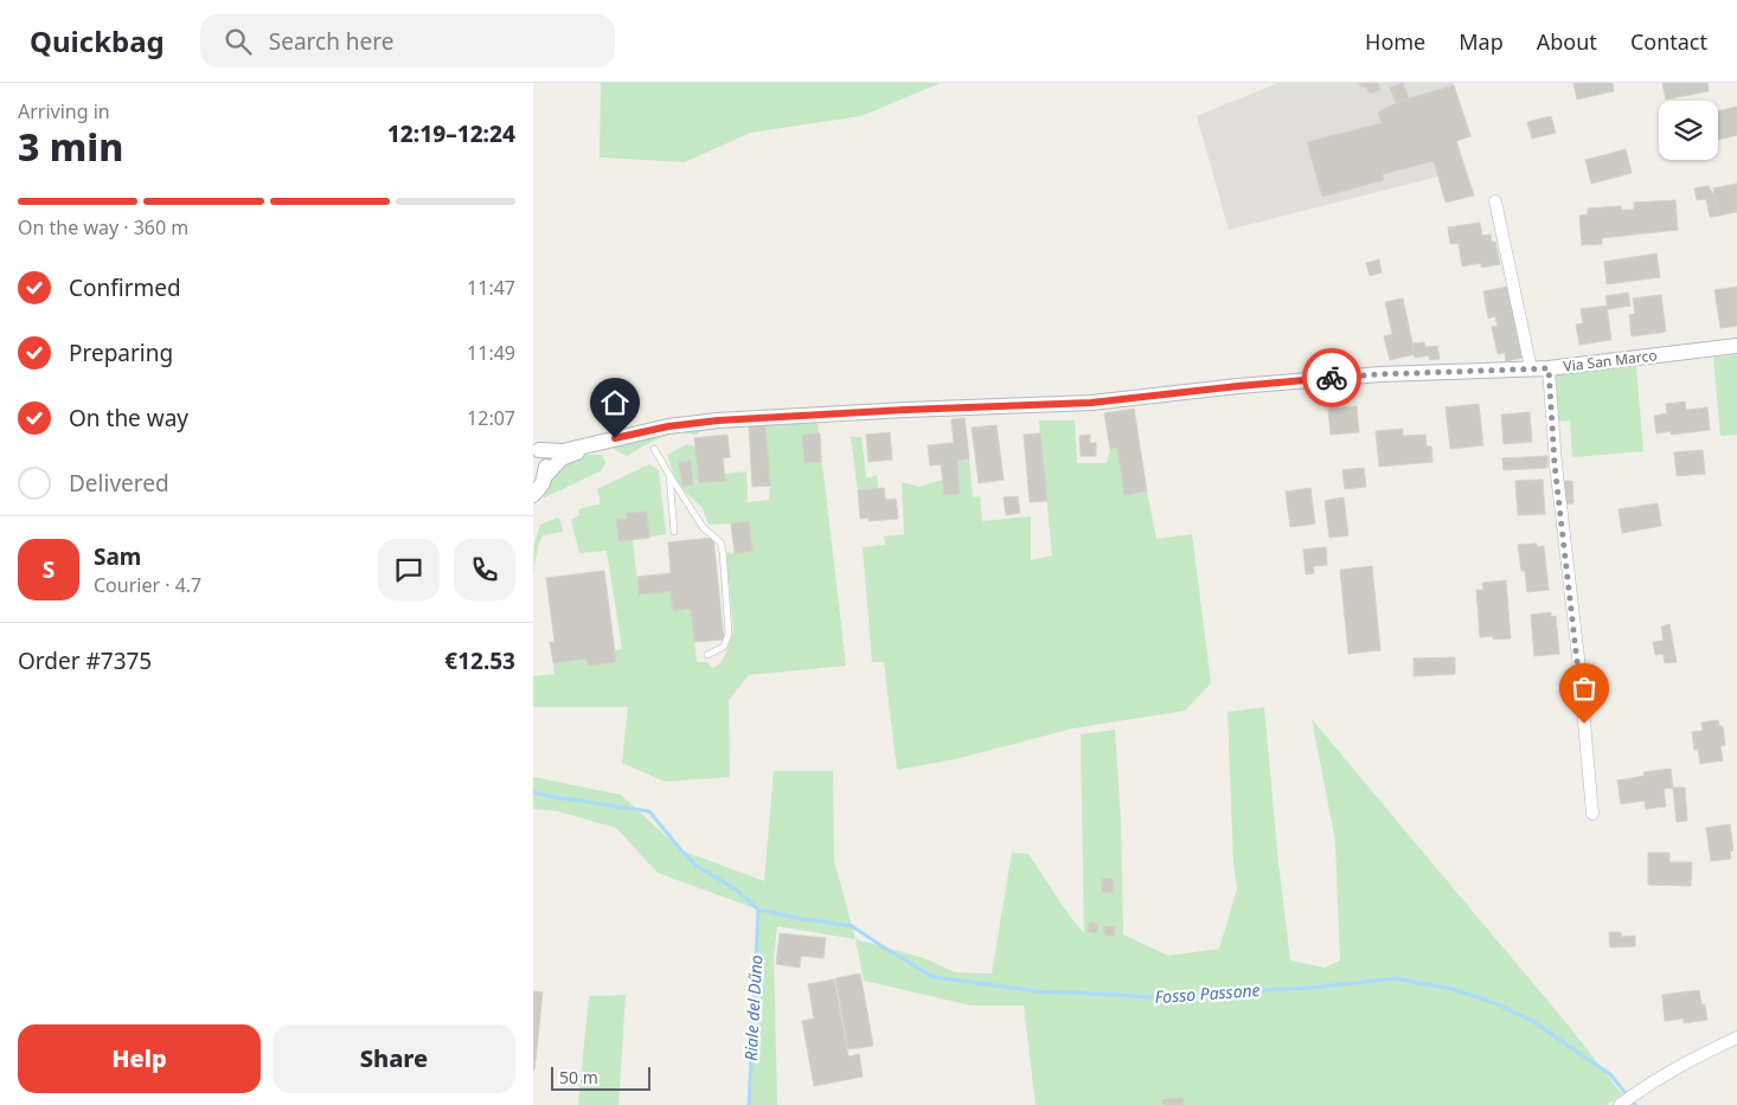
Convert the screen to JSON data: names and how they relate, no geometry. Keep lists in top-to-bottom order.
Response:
{
  "streets": {
    "street": ["Via San Marco"]
  },
  "water": ["Fosso Passone", "Riale del Dűno"],
  "scale_bar": "50 m",
  "page": {
    "header": "Quickbag",
    "search": "Search here",
    "nav": [
      "Home",
      "Map",
      "About",
      "Contact"
    ],
    "heading": ["3 min", "Arriving in", "12:19–12:24"],
    "panel": [
      "Sam",
      "Courier · 4.7",
      "Order #7375",
      "€12.53"
    ],
    "bar": "On the way · 360 m",
    "list": [
      ["Confirmed", "11:47"],
      ["Preparing", "11:49"],
      ["On the way", "12:07"],
      "Delivered"
    ],
    "round": "S",
    "buttons": ["Help", "Share"],
    "scale": "50 m"
  }
}
